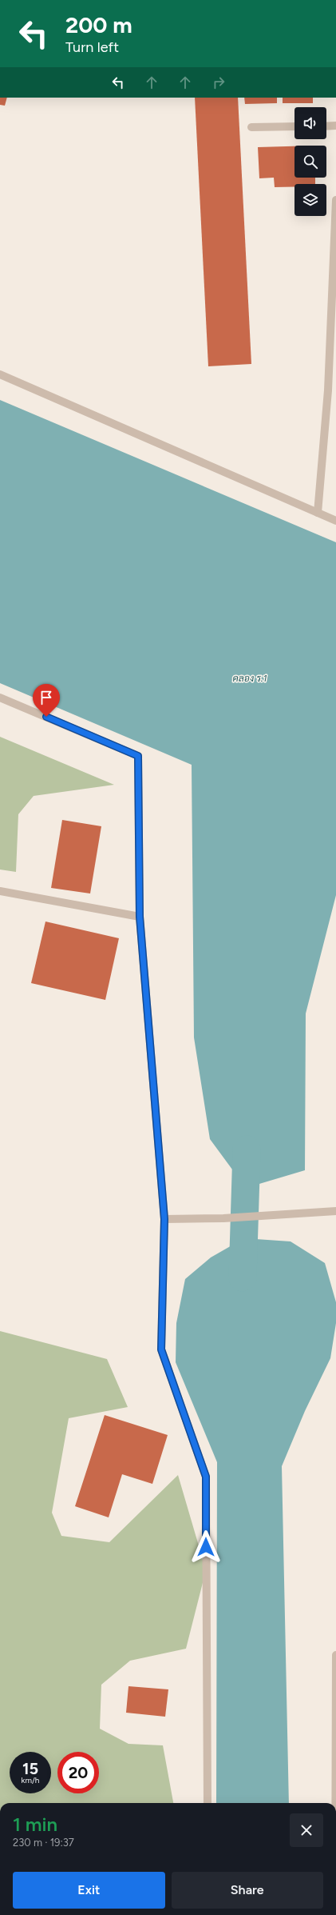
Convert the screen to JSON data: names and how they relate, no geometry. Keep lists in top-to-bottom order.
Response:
{
  "water": ["คลอง ร.1"],
  "page": {
    "turn": ["200 m", "Turn left"],
    "speed": "15 km/h",
    "limit": "20",
    "heading": ["1 min", "230 m · 19:37"],
    "buttons": ["Exit", "Share"]
  }
}
